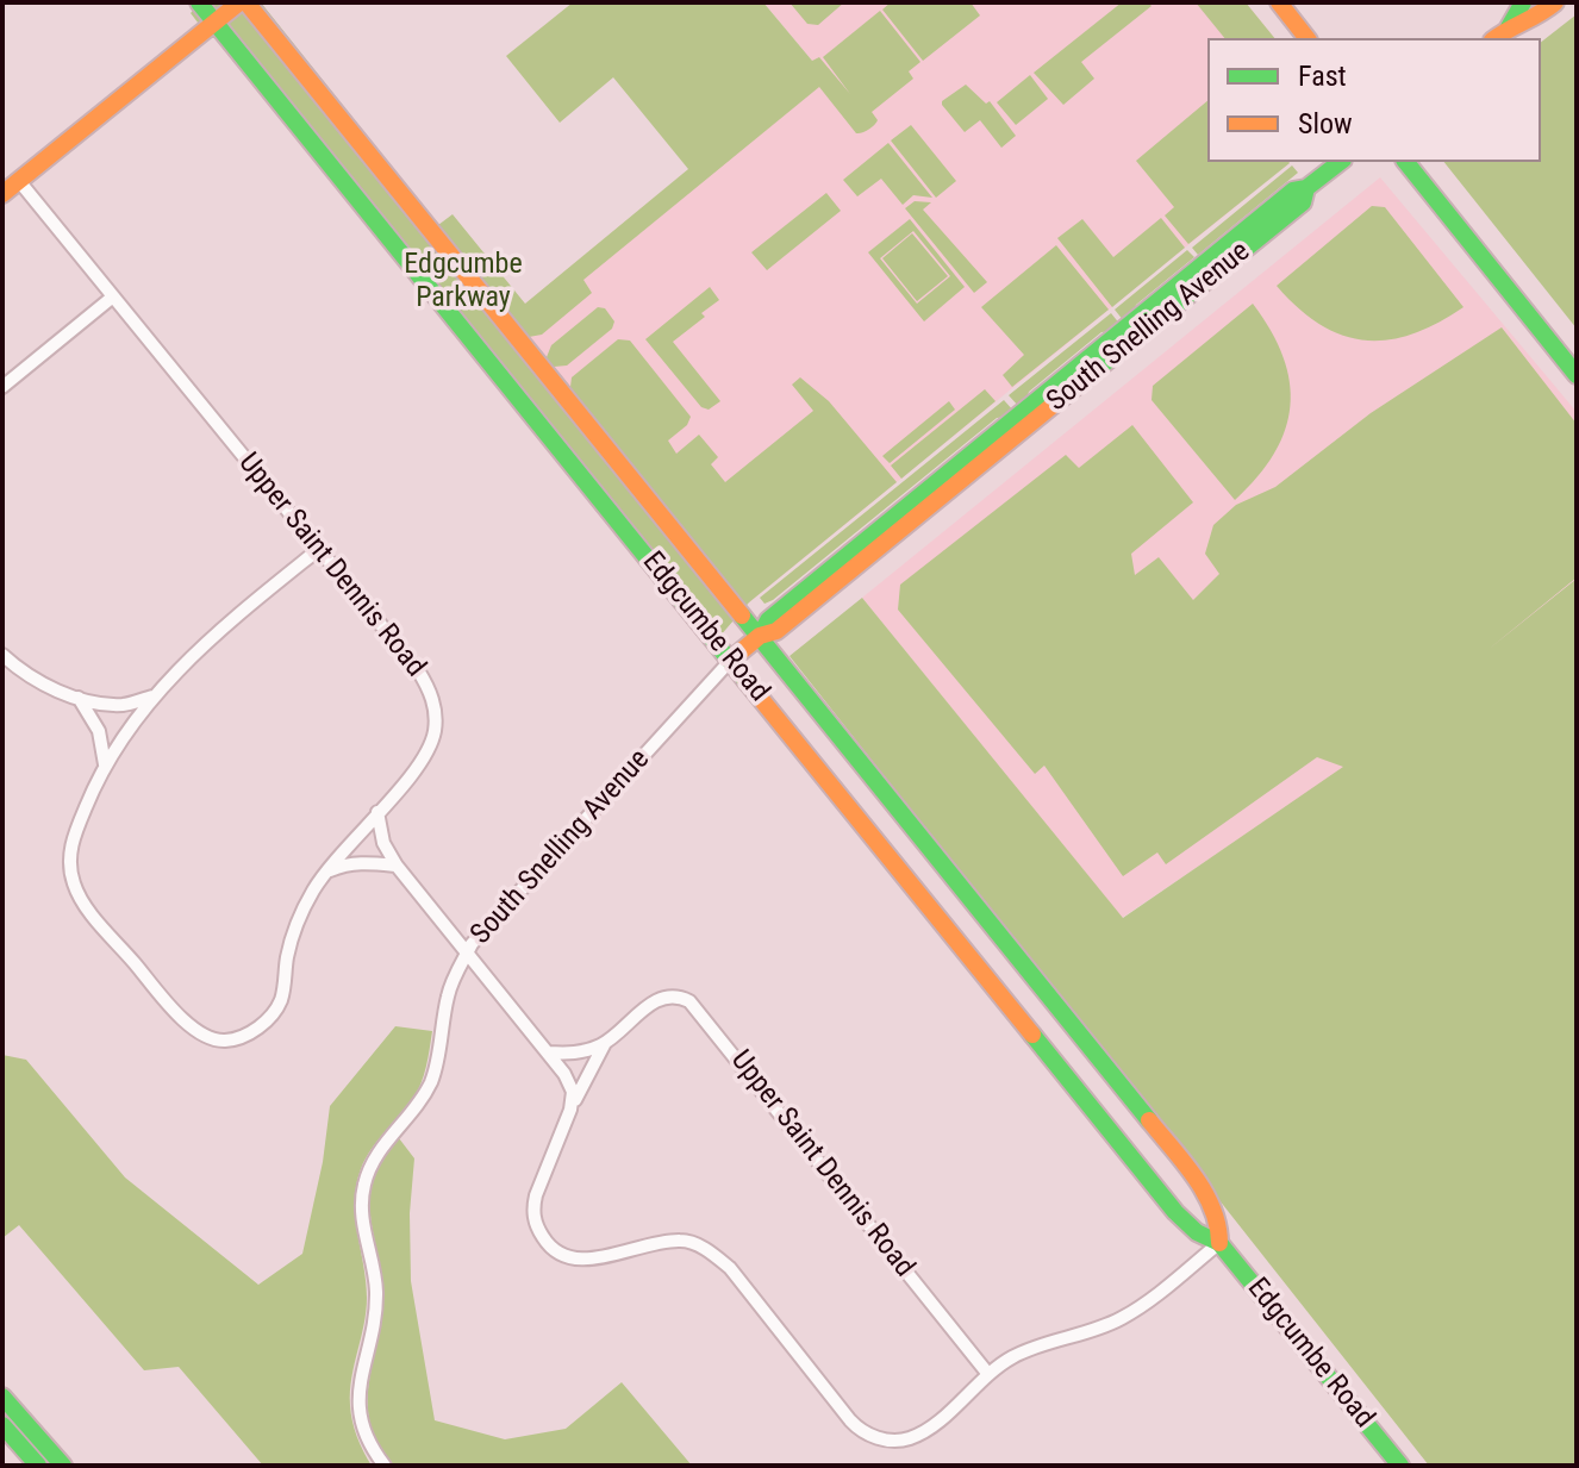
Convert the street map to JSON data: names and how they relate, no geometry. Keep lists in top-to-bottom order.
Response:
{
  "streets": {
    "street": ["South Snelling Avenue", "Upper Saint Dennis Road", "Edgcumbe Road"]
  },
  "crossings": [
    ["South Snelling Avenue", "Edgcumbe Road"]
  ],
  "parks": ["Edgcumbe Parkway"],
  "legend": ["Fast", "Slow"]
}
